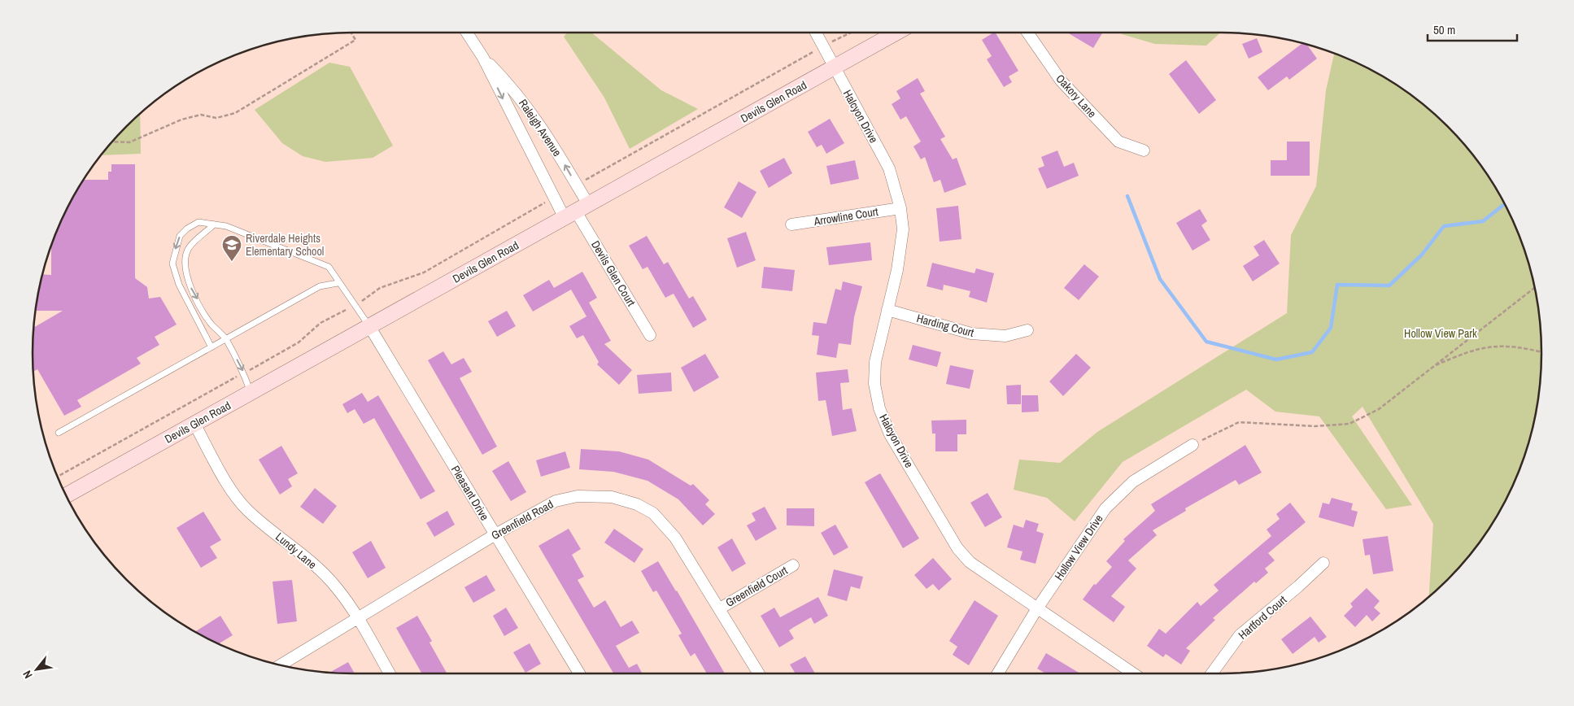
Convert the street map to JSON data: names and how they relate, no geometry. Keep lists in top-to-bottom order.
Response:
{
  "streets": {
    "main road": ["Devils Glen Road"],
    "street": [
      "Oakory Lane",
      "Halcyon Drive",
      "Raleigh Avenue",
      "Arrowline Court",
      "Devils Glen Court",
      "Harding Court",
      "Pleasant Drive",
      "Greenfield Road",
      "Hollow View Drive",
      "Lundy Lane",
      "Greenfield Court",
      "Hartford Court"
    ]
  },
  "crossings": [
    ["Devils Glen Road", "Halcyon Drive"],
    ["Devils Glen Road", "Raleigh Avenue"],
    ["Devils Glen Road", "Devils Glen Court"],
    ["Devils Glen Road", "Pleasant Drive"],
    ["Devils Glen Road", "Lundy Lane"],
    ["Halcyon Drive", "Arrowline Court"],
    ["Halcyon Drive", "Harding Court"],
    ["Halcyon Drive", "Hollow View Drive"],
    ["Raleigh Avenue", "Devils Glen Court"],
    ["Pleasant Drive", "Greenfield Road"],
    ["Greenfield Road", "Lundy Lane"],
    ["Greenfield Road", "Greenfield Court"]
  ],
  "parks": ["Hollow View Park"],
  "places": {
    "school or university": ["Riverdale Heights Elementary School"]
  },
  "scale_bar": "50 m",
  "north": "bottom left"
}
